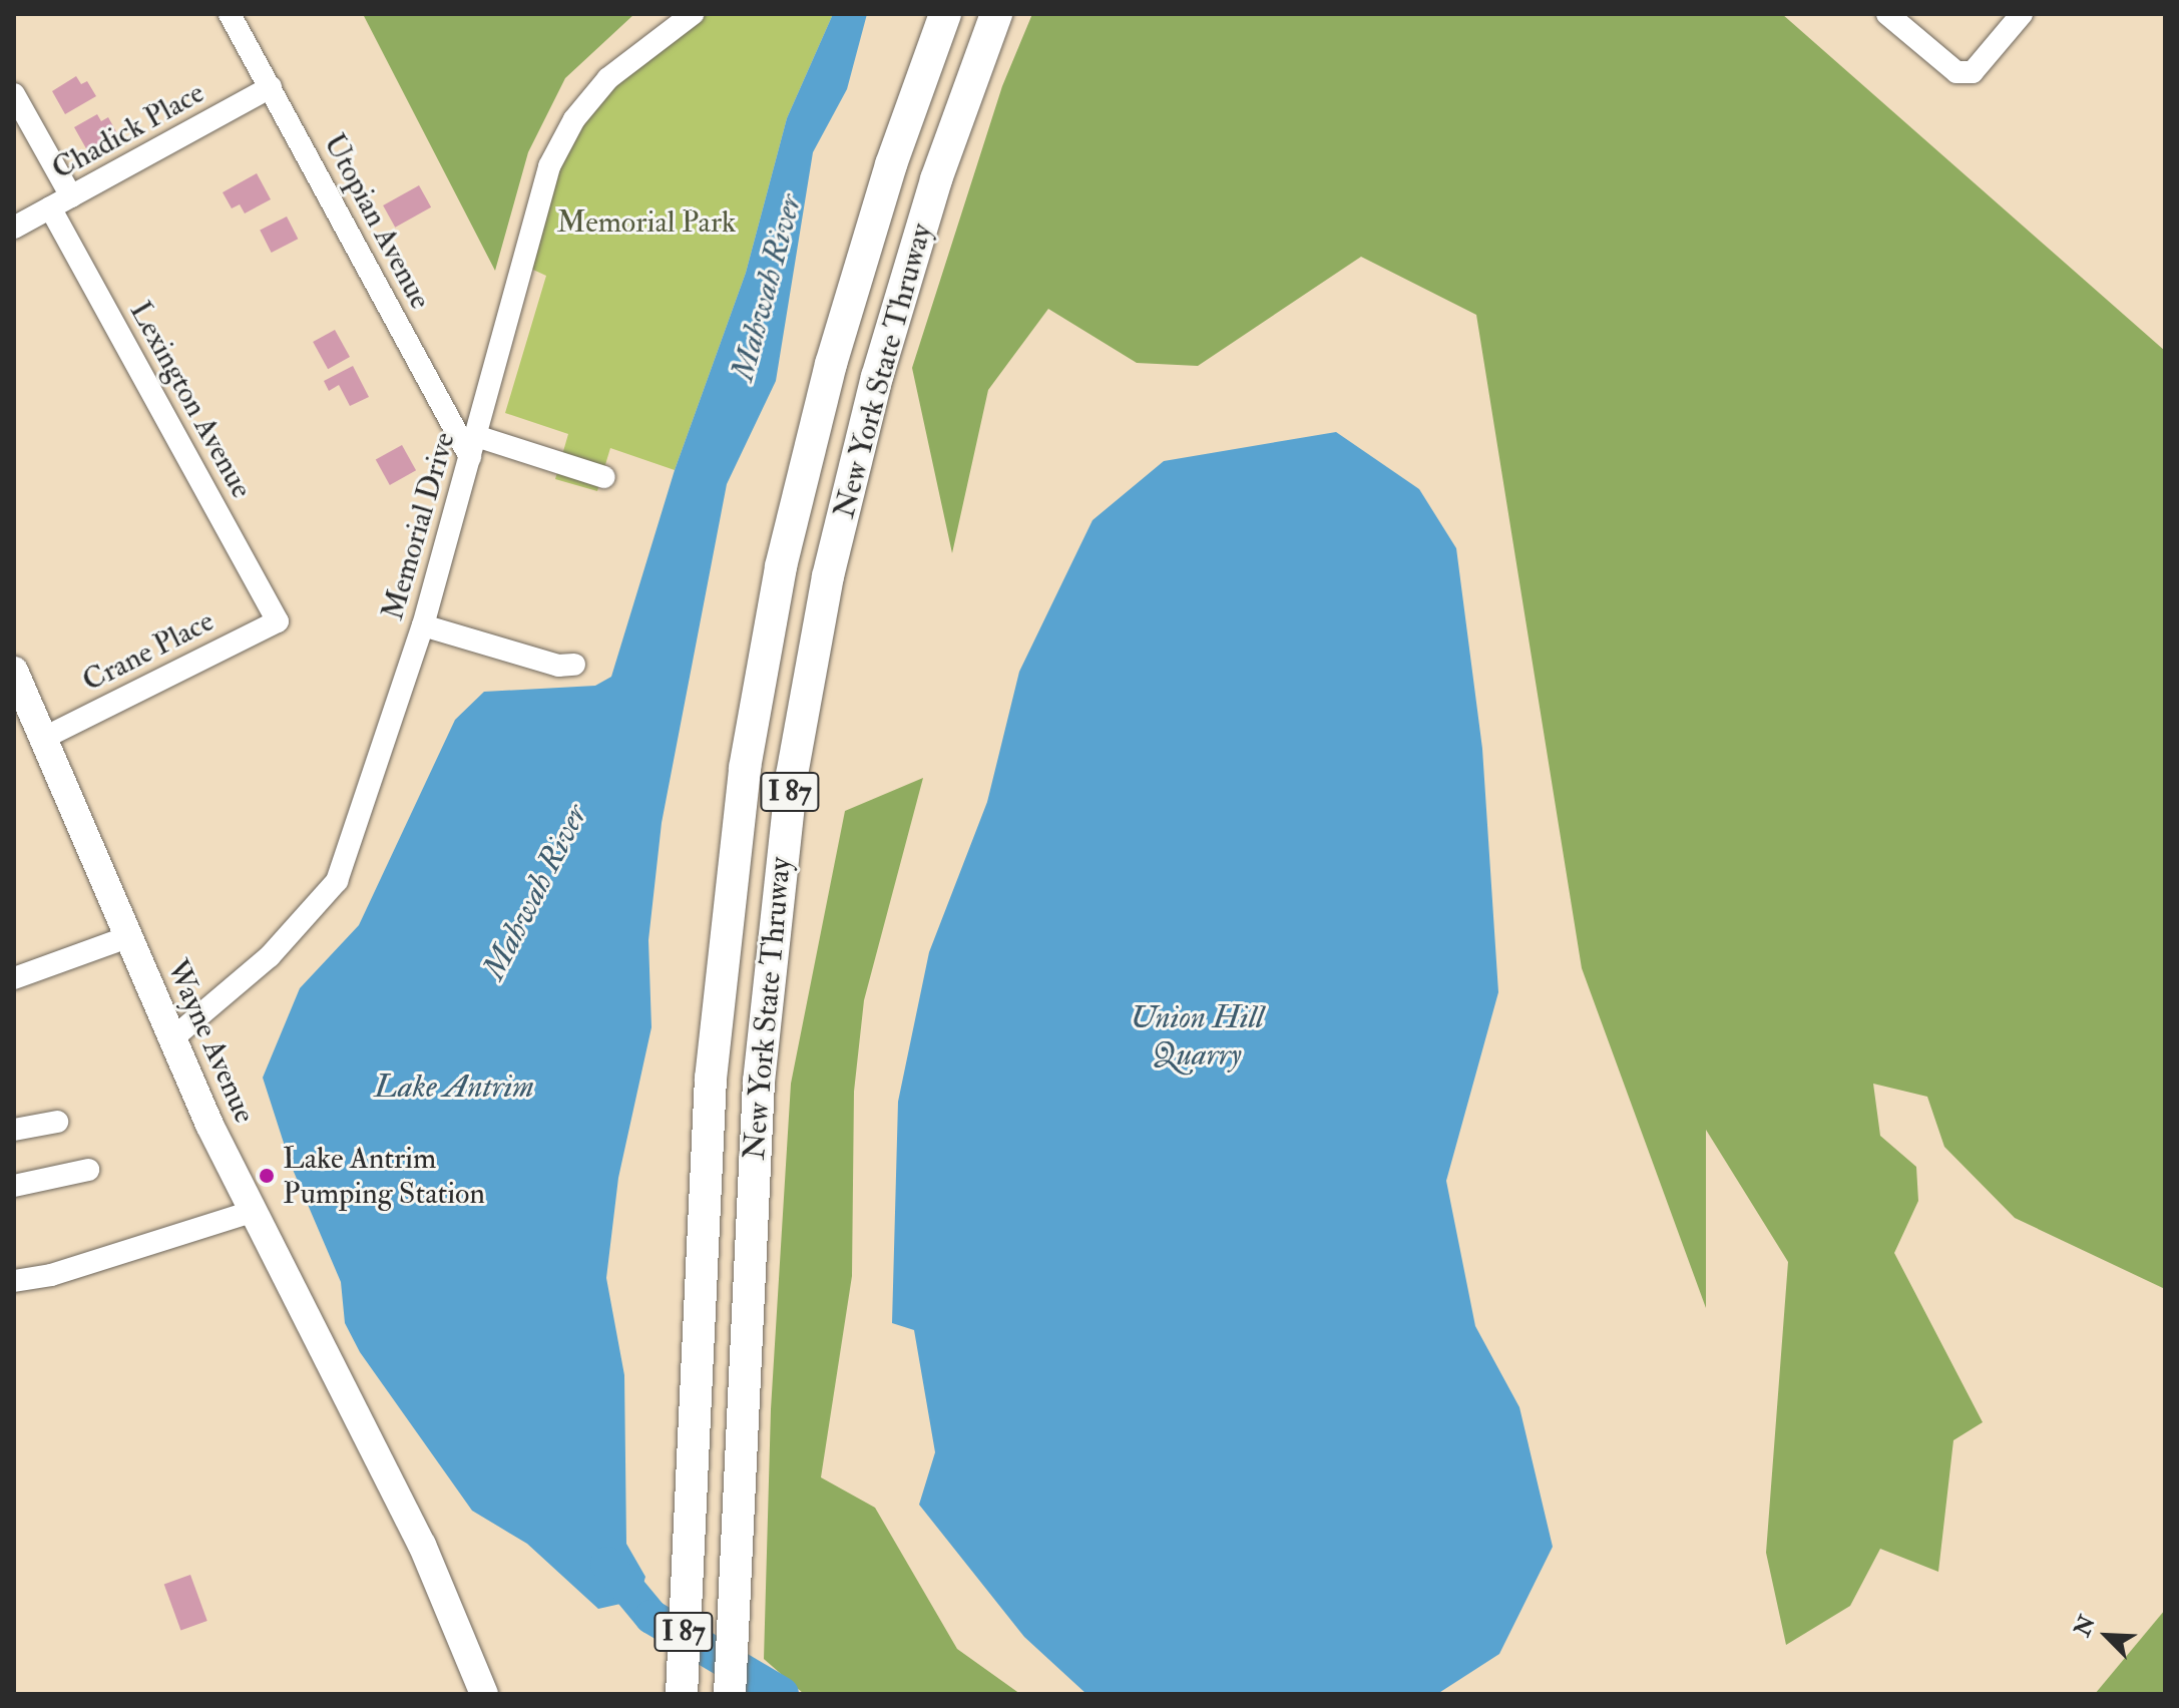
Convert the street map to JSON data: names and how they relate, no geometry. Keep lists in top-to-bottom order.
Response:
{
  "streets": {
    "highway": ["New York State Thruway", "I 87"],
    "main road": ["Wayne Avenue"],
    "street": [
      "Chadick Place",
      "Utopian Avenue",
      "Lexington Avenue",
      "Memorial Drive",
      "Crane Place"
    ]
  },
  "crossings": [
    ["Chadick Place", "Utopian Avenue"],
    ["Chadick Place", "Lexington Avenue"],
    ["Utopian Avenue", "Memorial Drive"],
    ["Lexington Avenue", "Crane Place"],
    ["Memorial Drive", "Wayne Avenue"],
    ["Crane Place", "Wayne Avenue"]
  ],
  "water": ["Mahwah River", "Union Hill Quarry", "Lake Antrim"],
  "parks": ["Memorial Park"],
  "places": ["Lake Antrim Pumping Station"],
  "north": "top left"
}
